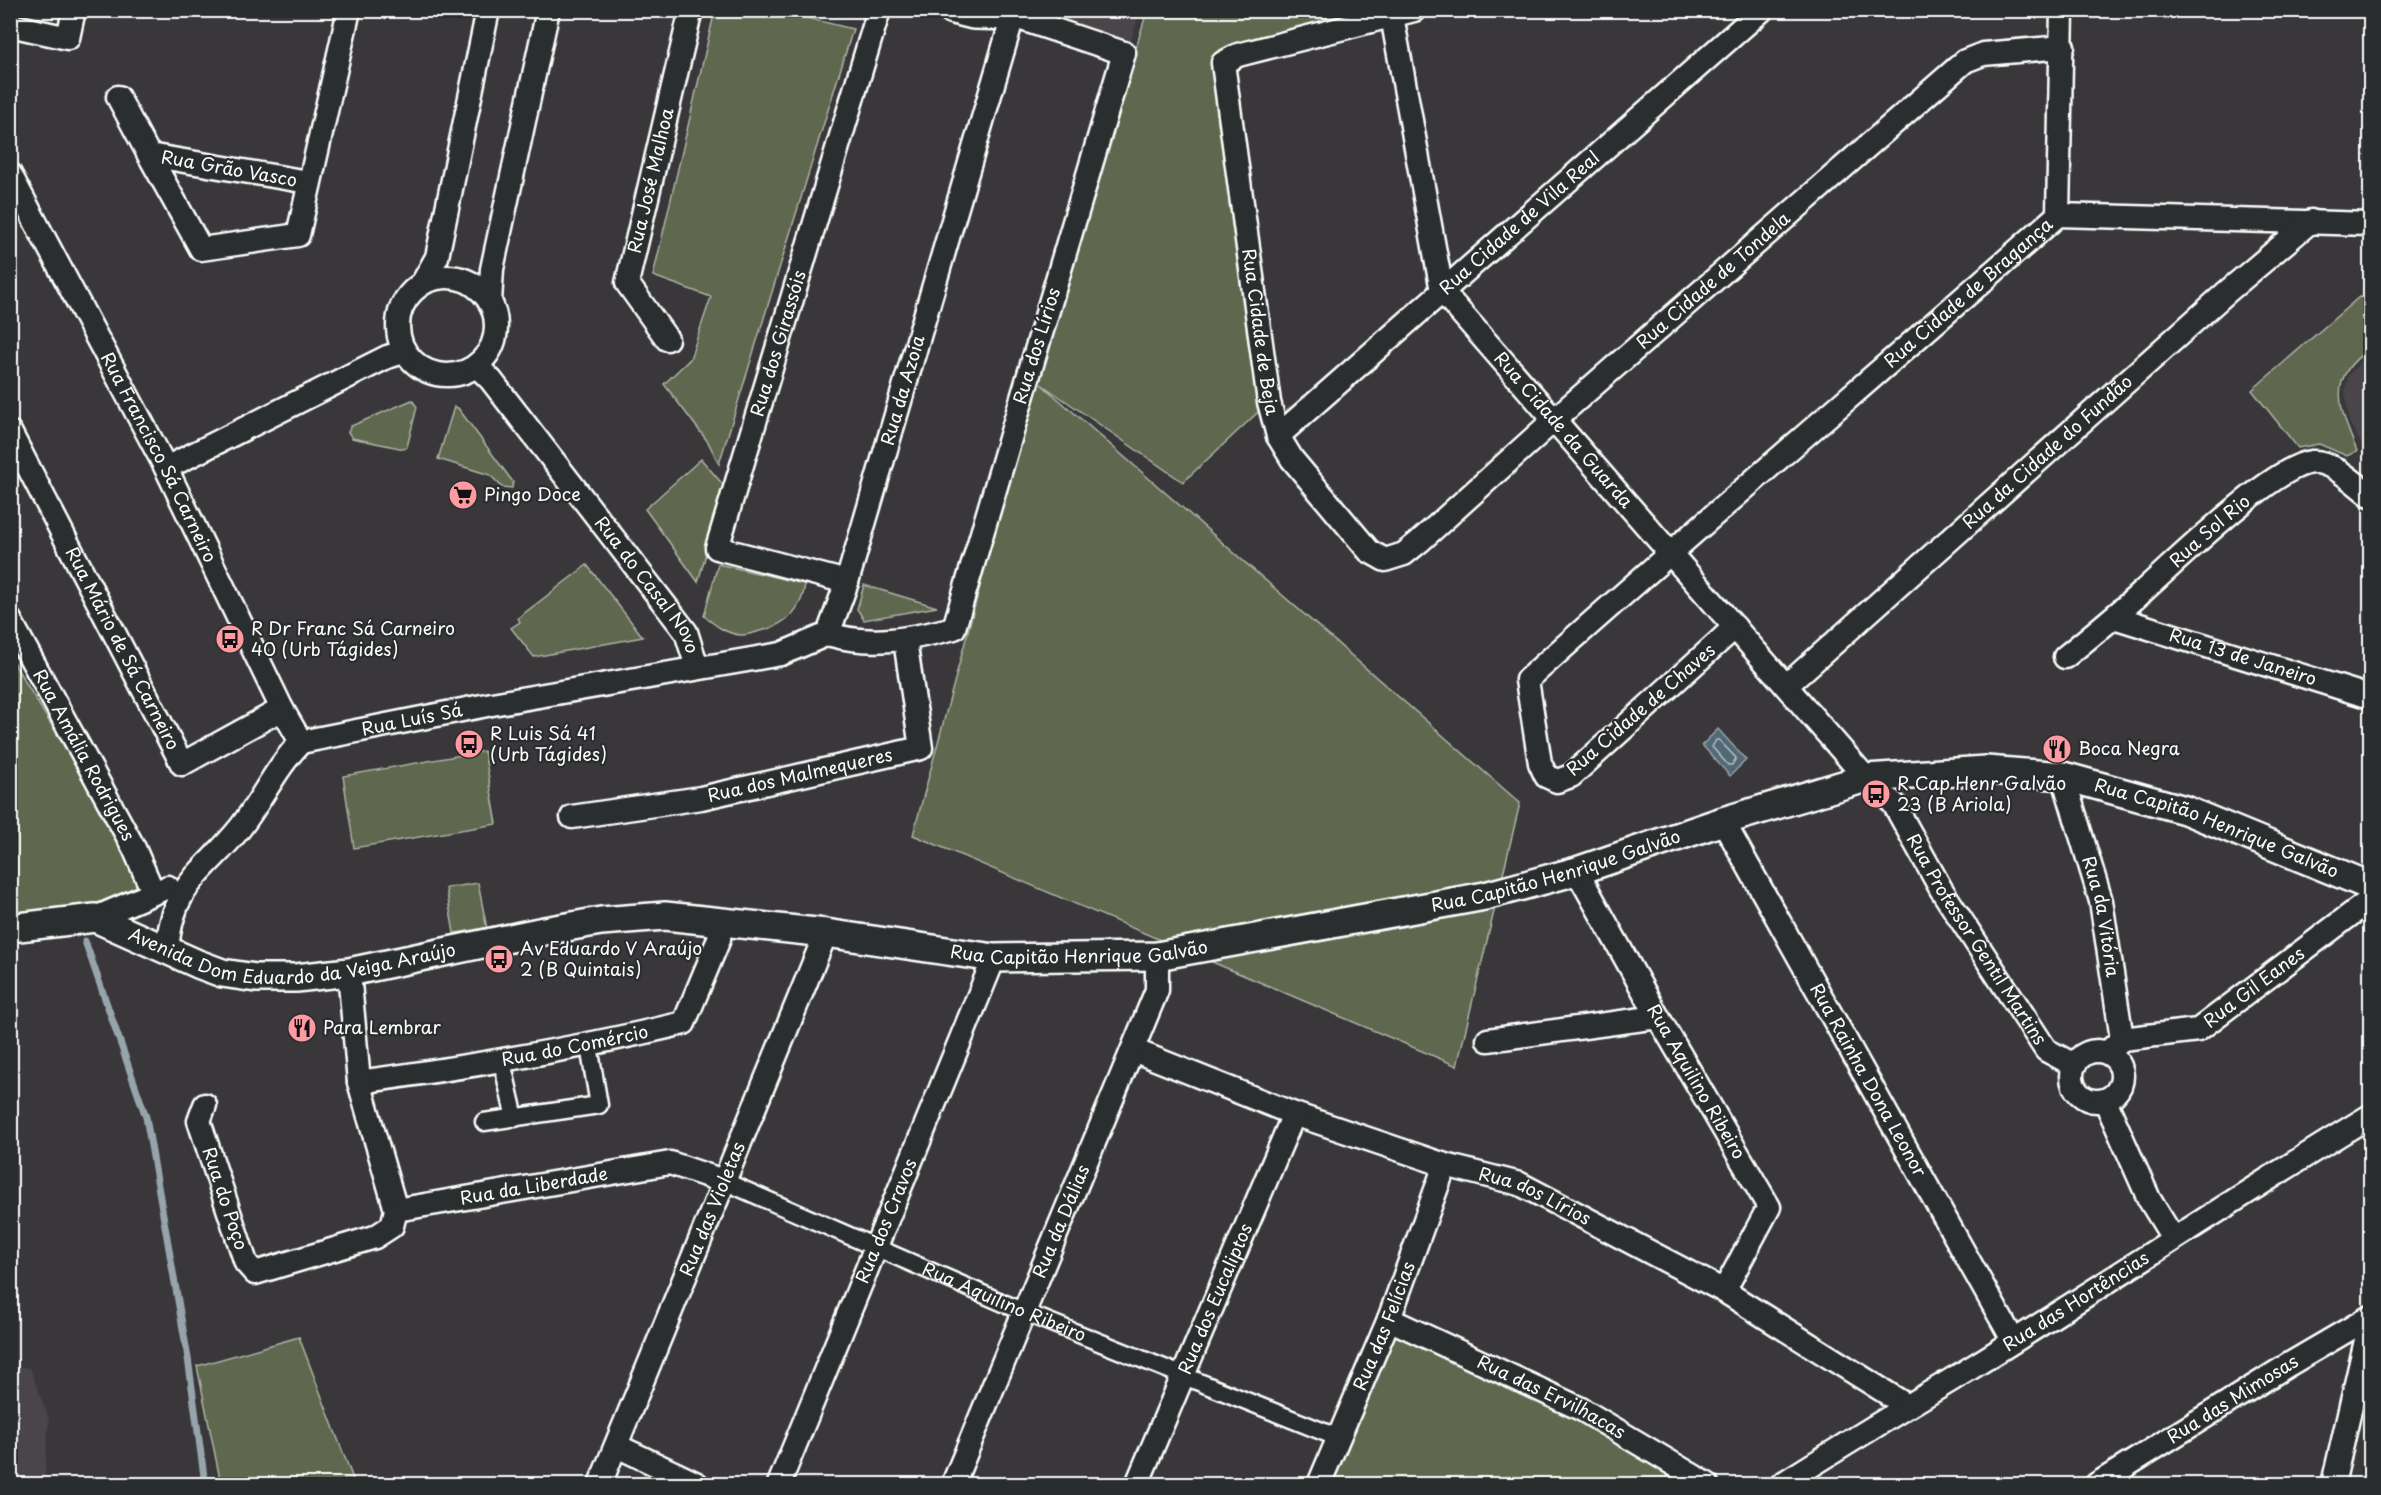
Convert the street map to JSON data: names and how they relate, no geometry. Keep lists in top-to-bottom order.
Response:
{
  "streets": {
    "street": [
      "Rua Grão Vasco",
      "Rua José Malhoa",
      "Rua Cidade de Vila Real",
      "Rua Cidade de Tondela",
      "Rua Cidade de Bragança",
      "Rua Cidade de Beja",
      "Rua dos Girassóis",
      "Rua dos Lírios",
      "Rua da Azoia",
      "Rua Cidade da Guarda",
      "Rua da Cidade do Fundão",
      "Rua Francisco Sá Carneiro",
      "Rua Sol Rio",
      "Rua do Casal Novo",
      "Rua Mário de Sá Carneiro",
      "Rua 13 de Janeiro",
      "Rua Cidade de Chaves",
      "Rua Luís Sá",
      "Rua Amália Rodrigues",
      "Rua dos Malmequeres",
      "Rua Capitão Henrique Galvão",
      "Rua da Vitória",
      "Rua Professor Gentil Martins",
      "Avenida Dom Eduardo da Veiga Araújo",
      "Rua Gil Eanes",
      "Rua do Comércio",
      "Rua Aquilino Ribeiro",
      "Rua Rainha Dona Leonor",
      "Rua da Liberdade",
      "Rua do Poço",
      "Rua das Violetas",
      "Rua dos Cravos",
      "Rua da Dálias",
      "Rua dos Eucaliptos",
      "Rua das Hortências",
      "Rua das Felícias",
      "Rua das Ervilhacas",
      "Rua das Mimosas"
    ]
  },
  "crossings": [
    ["Rua Cidade de Vila Real", "Rua Cidade de Beja"],
    ["Rua Cidade de Vila Real", "Rua Cidade da Guarda"],
    ["Rua Cidade de Tondela", "Rua Cidade de Beja"],
    ["Rua Cidade de Tondela", "Rua Cidade da Guarda"],
    ["Rua Cidade de Bragança", "Rua Cidade da Guarda"],
    ["Rua Cidade de Bragança", "Rua da Cidade do Fundão"],
    ["Rua Cidade de Bragança", "Rua Cidade de Chaves"],
    ["Rua dos Girassóis", "Rua da Azoia"],
    ["Rua dos Lírios", "Rua da Azoia"],
    ["Rua dos Lírios", "Rua dos Malmequeres"],
    ["Rua dos Lírios", "Rua Aquilino Ribeiro"],
    ["Rua dos Lírios", "Rua da Dálias"],
    ["Rua dos Lírios", "Rua dos Eucaliptos"],
    ["Rua dos Lírios", "Rua das Hortências"],
    ["Rua dos Lírios", "Rua das Felícias"],
    ["Rua Cidade da Guarda", "Rua da Cidade do Fundão"],
    ["Rua Cidade da Guarda", "Rua Cidade de Chaves"],
    ["Rua Cidade da Guarda", "Rua Capitão Henrique Galvão"],
    ["Rua Cidade da Guarda", "Rua Professor Gentil Martins"],
    ["Rua Francisco Sá Carneiro", "Rua Mário de Sá Carneiro"],
    ["Rua Francisco Sá Carneiro", "Rua Luís Sá"],
    ["Rua Sol Rio", "Rua 13 de Janeiro"],
    ["Rua do Casal Novo", "Rua Luís Sá"],
    ["Rua Capitão Henrique Galvão", "Rua da Vitória"],
    ["Rua Capitão Henrique Galvão", "Rua Professor Gentil Martins"],
    ["Rua Capitão Henrique Galvão", "Avenida Dom Eduardo da Veiga Araújo"],
    ["Rua Capitão Henrique Galvão", "Rua do Comércio"],
    ["Rua Capitão Henrique Galvão", "Rua Aquilino Ribeiro"],
    ["Rua Capitão Henrique Galvão", "Rua Rainha Dona Leonor"],
    ["Rua Capitão Henrique Galvão", "Rua das Violetas"],
    ["Rua Capitão Henrique Galvão", "Rua dos Cravos"],
    ["Rua Capitão Henrique Galvão", "Rua da Dálias"],
    ["Rua da Vitória", "Rua Professor Gentil Martins"],
    ["Rua da Vitória", "Rua Gil Eanes"],
    ["Rua Professor Gentil Martins", "Rua Gil Eanes"],
    ["Avenida Dom Eduardo da Veiga Araújo", "Rua do Comércio"],
    ["Rua Aquilino Ribeiro", "Rua da Liberdade"],
    ["Rua Aquilino Ribeiro", "Rua das Violetas"],
    ["Rua Aquilino Ribeiro", "Rua dos Cravos"],
    ["Rua Aquilino Ribeiro", "Rua da Dálias"],
    ["Rua Aquilino Ribeiro", "Rua dos Eucaliptos"],
    ["Rua Aquilino Ribeiro", "Rua das Felícias"],
    ["Rua Rainha Dona Leonor", "Rua das Hortências"],
    ["Rua da Liberdade", "Rua do Poço"],
    ["Rua das Felícias", "Rua das Ervilhacas"]
  ],
  "places": {
    "supermarket": ["Pingo Doce"],
    "bus stop": [
      "R Dr Franc Sá Carneiro 40 (Urb Tágides)",
      "R Luis Sá 41 (Urb Tágides)",
      "R Cap Henr Galvão 23 (B Ariola)",
      "Av Eduardo V Araújo 2 (B Quintais)"
    ],
    "restaurant": ["Boca Negra", "Para Lembrar"]
  }
}
